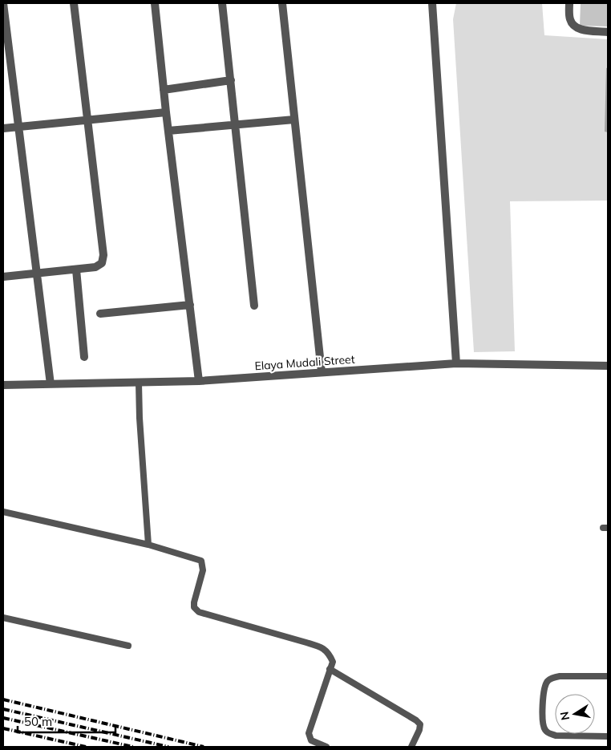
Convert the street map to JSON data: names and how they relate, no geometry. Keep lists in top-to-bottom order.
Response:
{
  "streets": {
    "street": ["Elaya Mudali Street"]
  },
  "scale_bar": "50 m",
  "north": "left"
}
